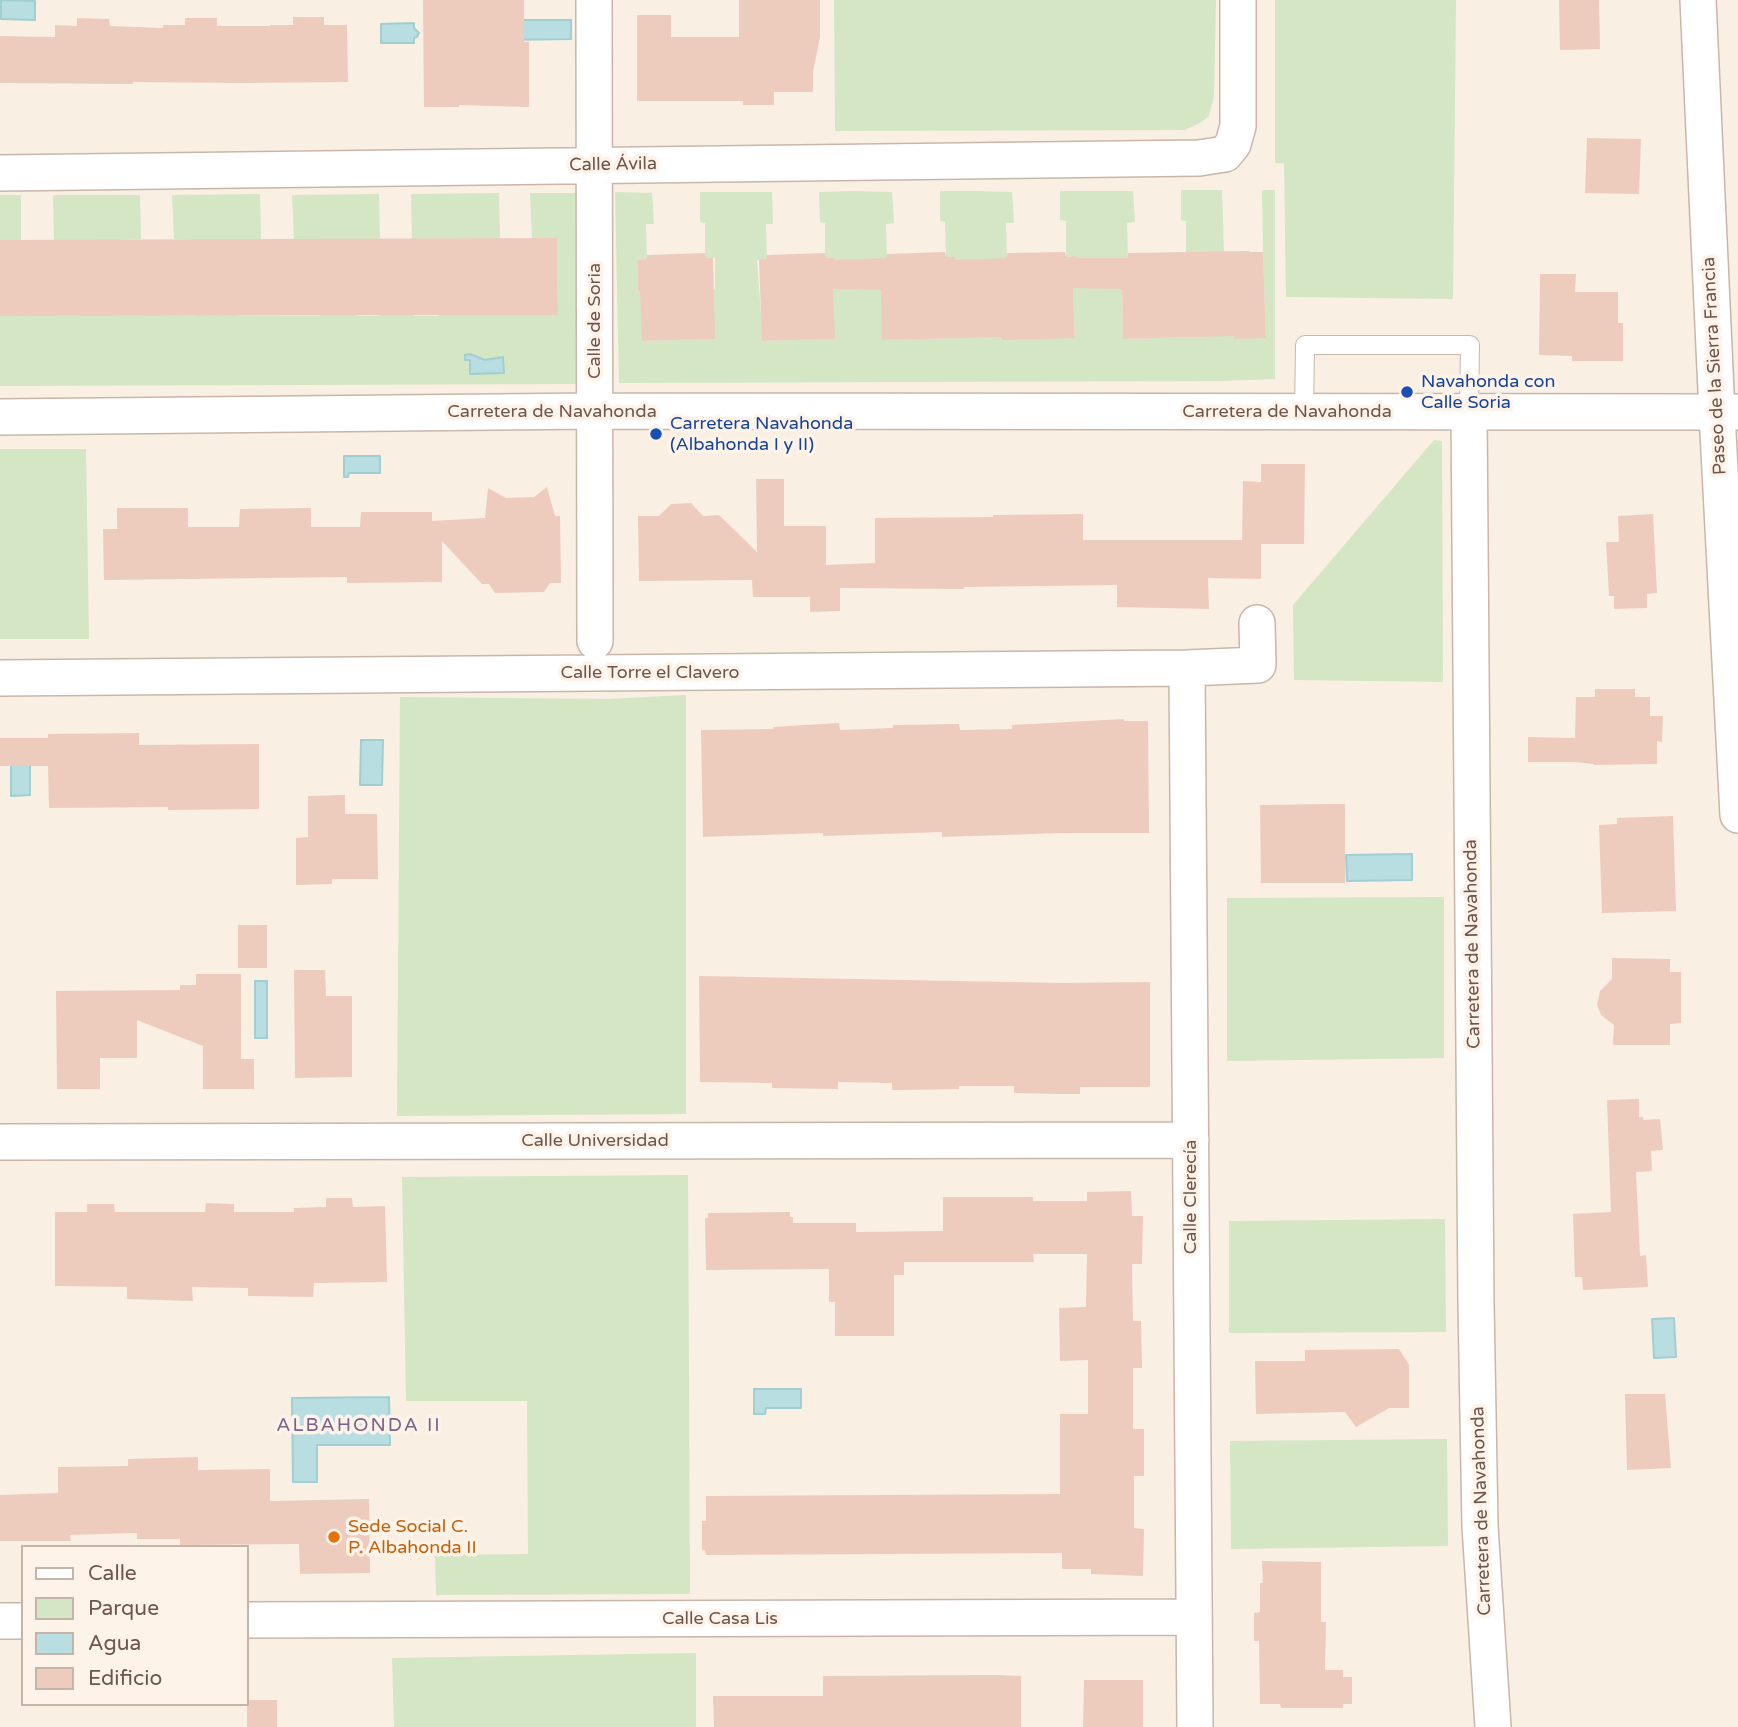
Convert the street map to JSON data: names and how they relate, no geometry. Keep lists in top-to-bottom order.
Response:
{
  "streets": {
    "street": [
      "Calle Ávila",
      "Calle de Soria",
      "Paseo de la Sierra Francia",
      "Carretera de Navahonda",
      "Calle Torre el Clavero",
      "Calle Universidad",
      "Calle Clerecía",
      "Calle Casa Lis"
    ]
  },
  "crossings": [
    ["Calle Ávila", "Calle de Soria"],
    ["Calle de Soria", "Carretera de Navahonda"],
    ["Calle Torre el Clavero", "Calle Clerecía"],
    ["Calle Universidad", "Calle Clerecía"],
    ["Calle Clerecía", "Calle Casa Lis"]
  ],
  "districts": ["ALBAHONDA II"],
  "places": ["Navahonda con Calle Soria", "Carretera Navahonda (Albahonda I y II)", "Sede Social C. P. Albahonda II"],
  "legend": [
    "Calle",
    "Parque",
    "Agua",
    "Edificio"
  ]
}
